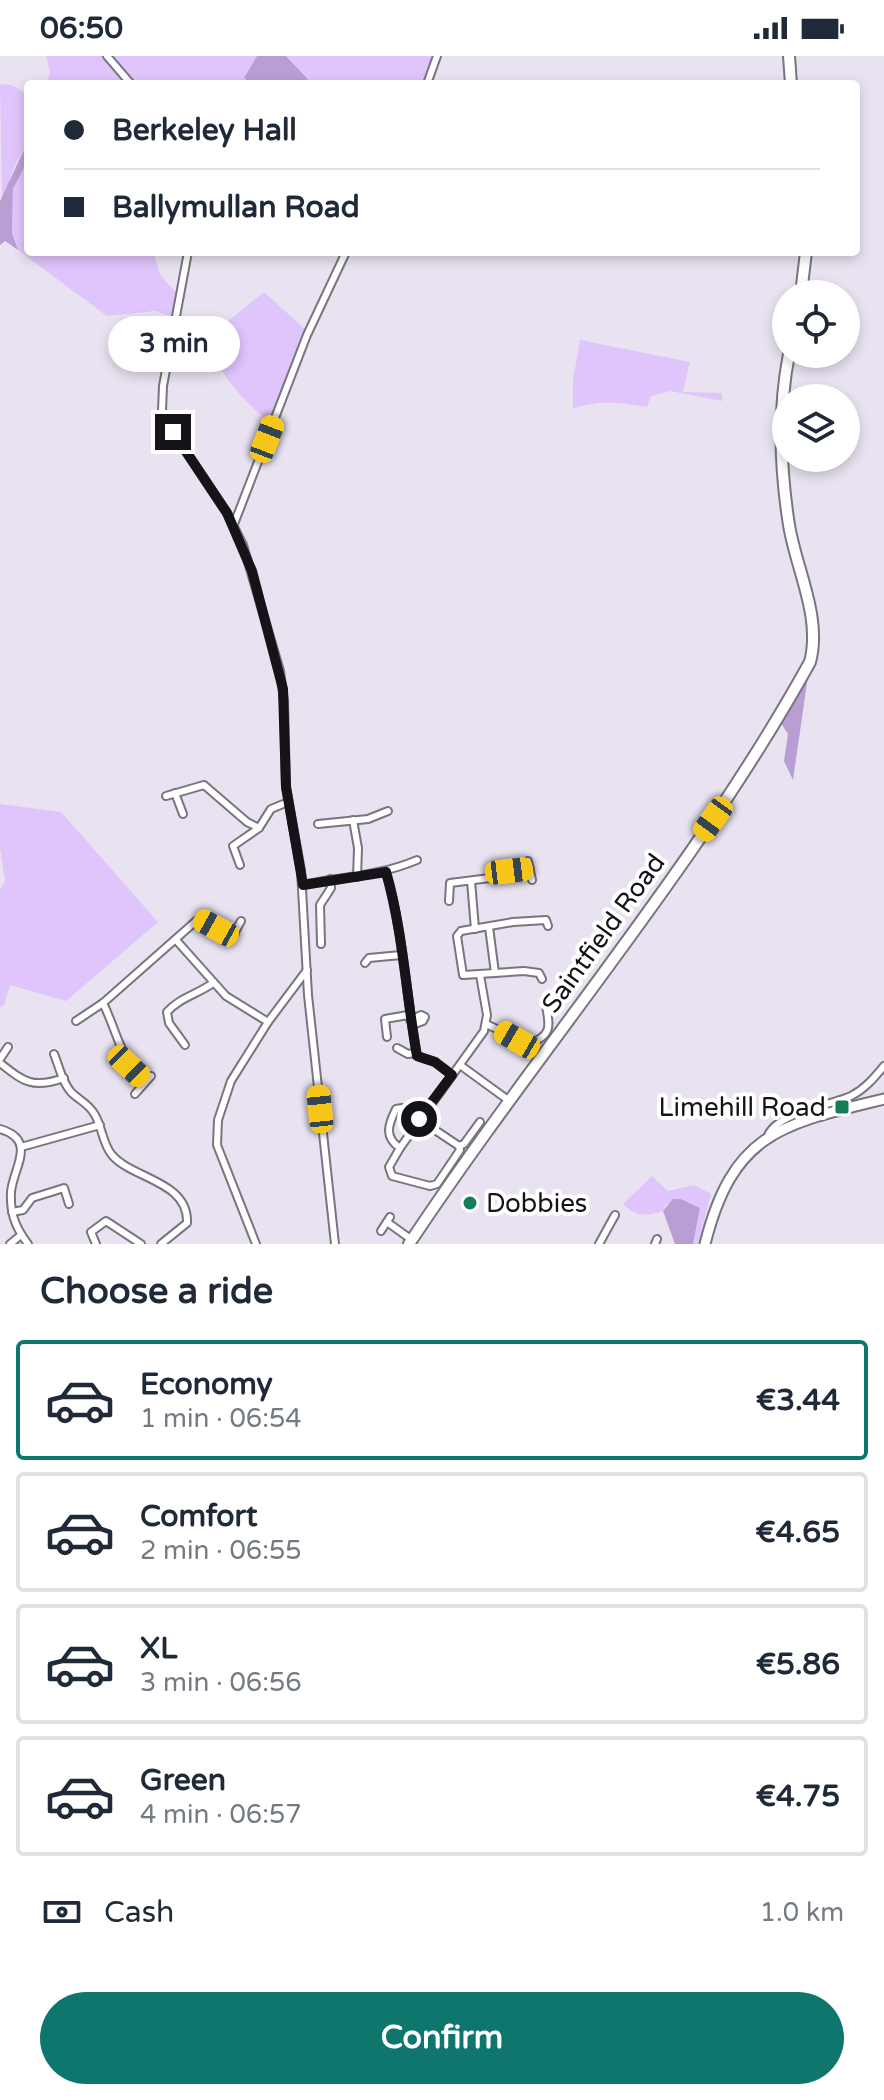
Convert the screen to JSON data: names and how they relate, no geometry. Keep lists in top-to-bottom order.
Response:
{
  "streets": {
    "main road": ["Saintfield Road"]
  },
  "places": {
    "transit": ["Limehill Road"],
    "other": ["Dobbies"]
  },
  "page": {
    "status": "06:50",
    "banner": ["Berkeley Hall", "Ballymullan Road"],
    "bubble": "3 min",
    "heading": "Choose a ride",
    "list": [
      {
        "name": "Economy",
        "note": "1 min · 06:54",
        "value": "€3.44"
      },
      {
        "name": "Comfort",
        "note": "2 min · 06:55",
        "value": "€4.65"
      },
      {
        "name": "XL",
        "note": "3 min · 06:56",
        "value": "€5.86"
      },
      {
        "name": "Green",
        "note": "4 min · 06:57",
        "value": "€4.75"
      }
    ],
    "pay": ["Cash", "1.0 km"],
    "buttons": "Confirm"
  }
}
